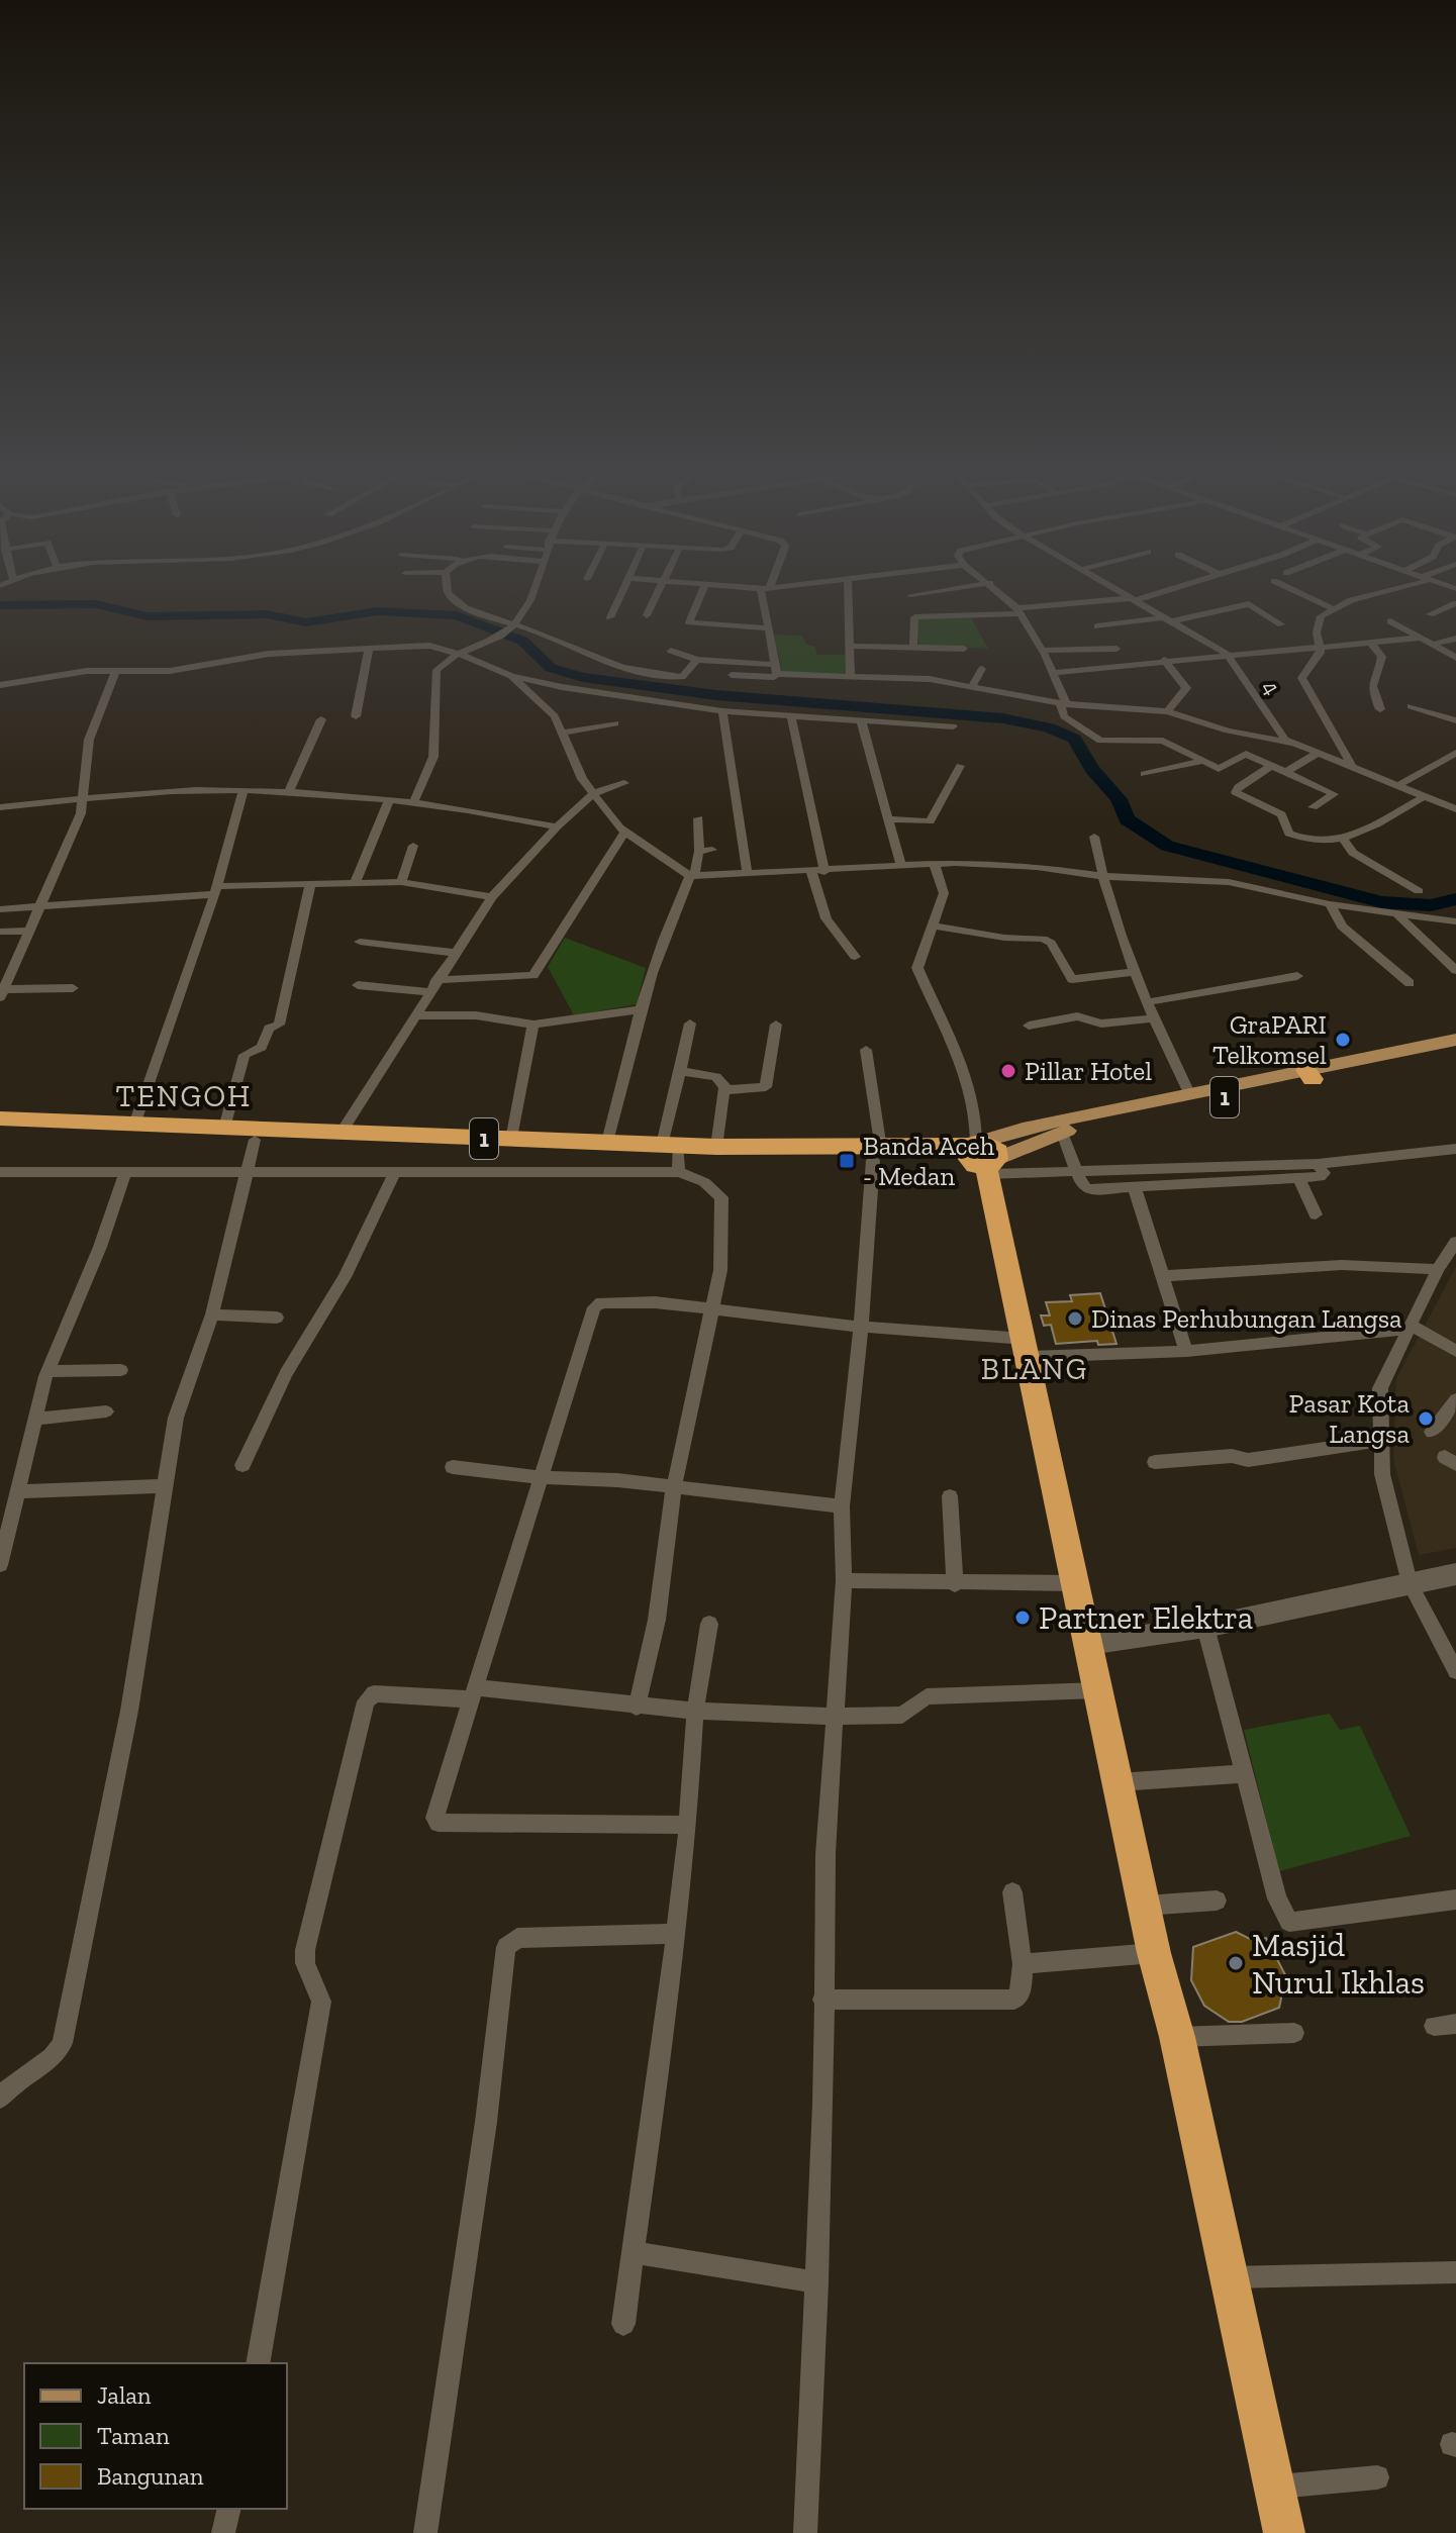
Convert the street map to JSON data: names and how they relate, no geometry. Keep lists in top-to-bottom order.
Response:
{
  "streets": {
    "highway": ["1"],
    "street": ["4"]
  },
  "districts": ["TENGOH", "BLANG"],
  "places": {
    "other": [
      "GraPARI Telkomsel",
      "Pillar Hotel",
      "Dinas Perhubungan Langsa",
      "Pasar Kota Langsa",
      "Partner Elektra",
      "Masjid Nurul Ikhlas"
    ],
    "transit": ["Banda Aceh - Medan"]
  },
  "legend": ["Jalan", "Taman", "Bangunan"]
}
